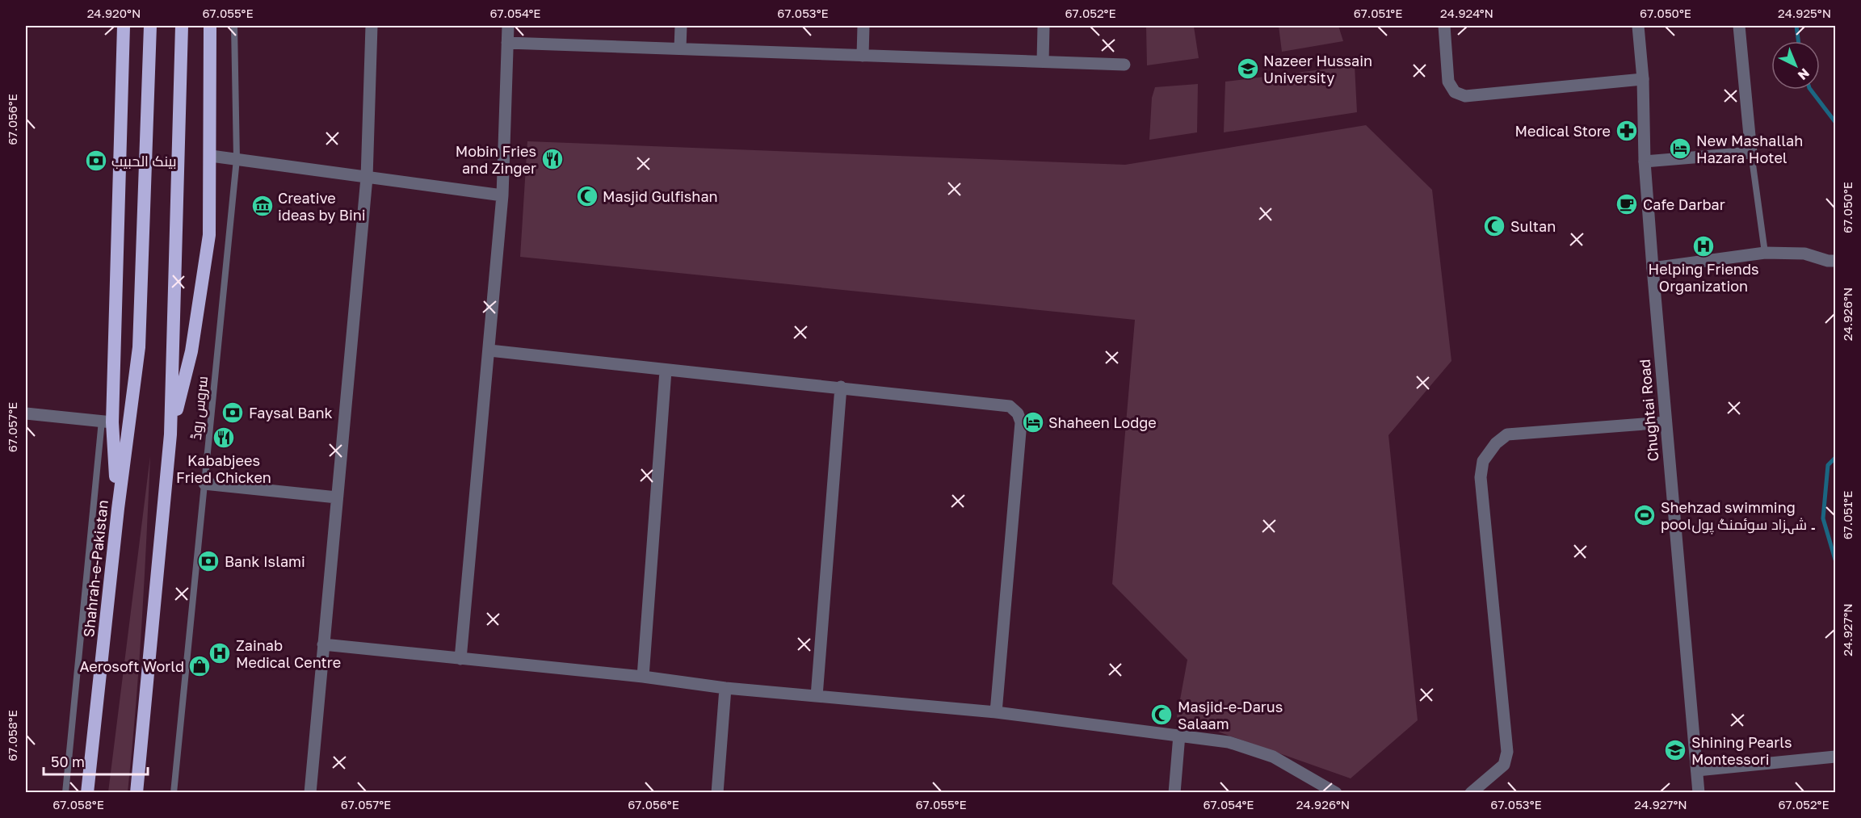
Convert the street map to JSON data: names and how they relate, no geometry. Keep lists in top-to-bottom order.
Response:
{
  "streets": {
    "highway": ["Shahrah-e-Pakistan"],
    "street": ["Chughtai Road"],
    "lane": ["سروس روڈ"]
  },
  "places": {
    "school or university": ["Nazeer Hussain University", "Shining Pearls Montessori"],
    "pharmacy": ["Medical Store"],
    "hotel": ["New Mashallah Hazara Hotel", "Shaheen Lodge"],
    "restaurant": ["Mobin Fries and Zinger", "Kababjees Fried Chicken"],
    "bank": ["بينک الحبيب", "Faysal Bank", "Bank Islami"],
    "mosque": ["Masjid Gulfishan", "Sultan", "Masjid-e-Darus Salaam"],
    "cafe": ["Cafe Darbar"],
    "museum": ["Creative ideas by Bini"],
    "hospital": ["Helping Friends Organization", "Zainab Medical Centre"],
    "sports": ["Shehzad swimming pool۔ شہزاد سوئمنگ پول"],
    "shop": ["Aerosoft World"]
  },
  "scale_bar": "50 m",
  "north": "bottom right",
  "coordinates": [
    "24.920°N",
    "67.055°E",
    "67.054°E",
    "67.053°E",
    "67.052°E",
    "67.051°E",
    "24.924°N",
    "67.050°E",
    "24.925°N",
    "67.056°E",
    "24.926°N",
    "67.057°E",
    "24.927°N",
    "67.058°E"
  ]
}
